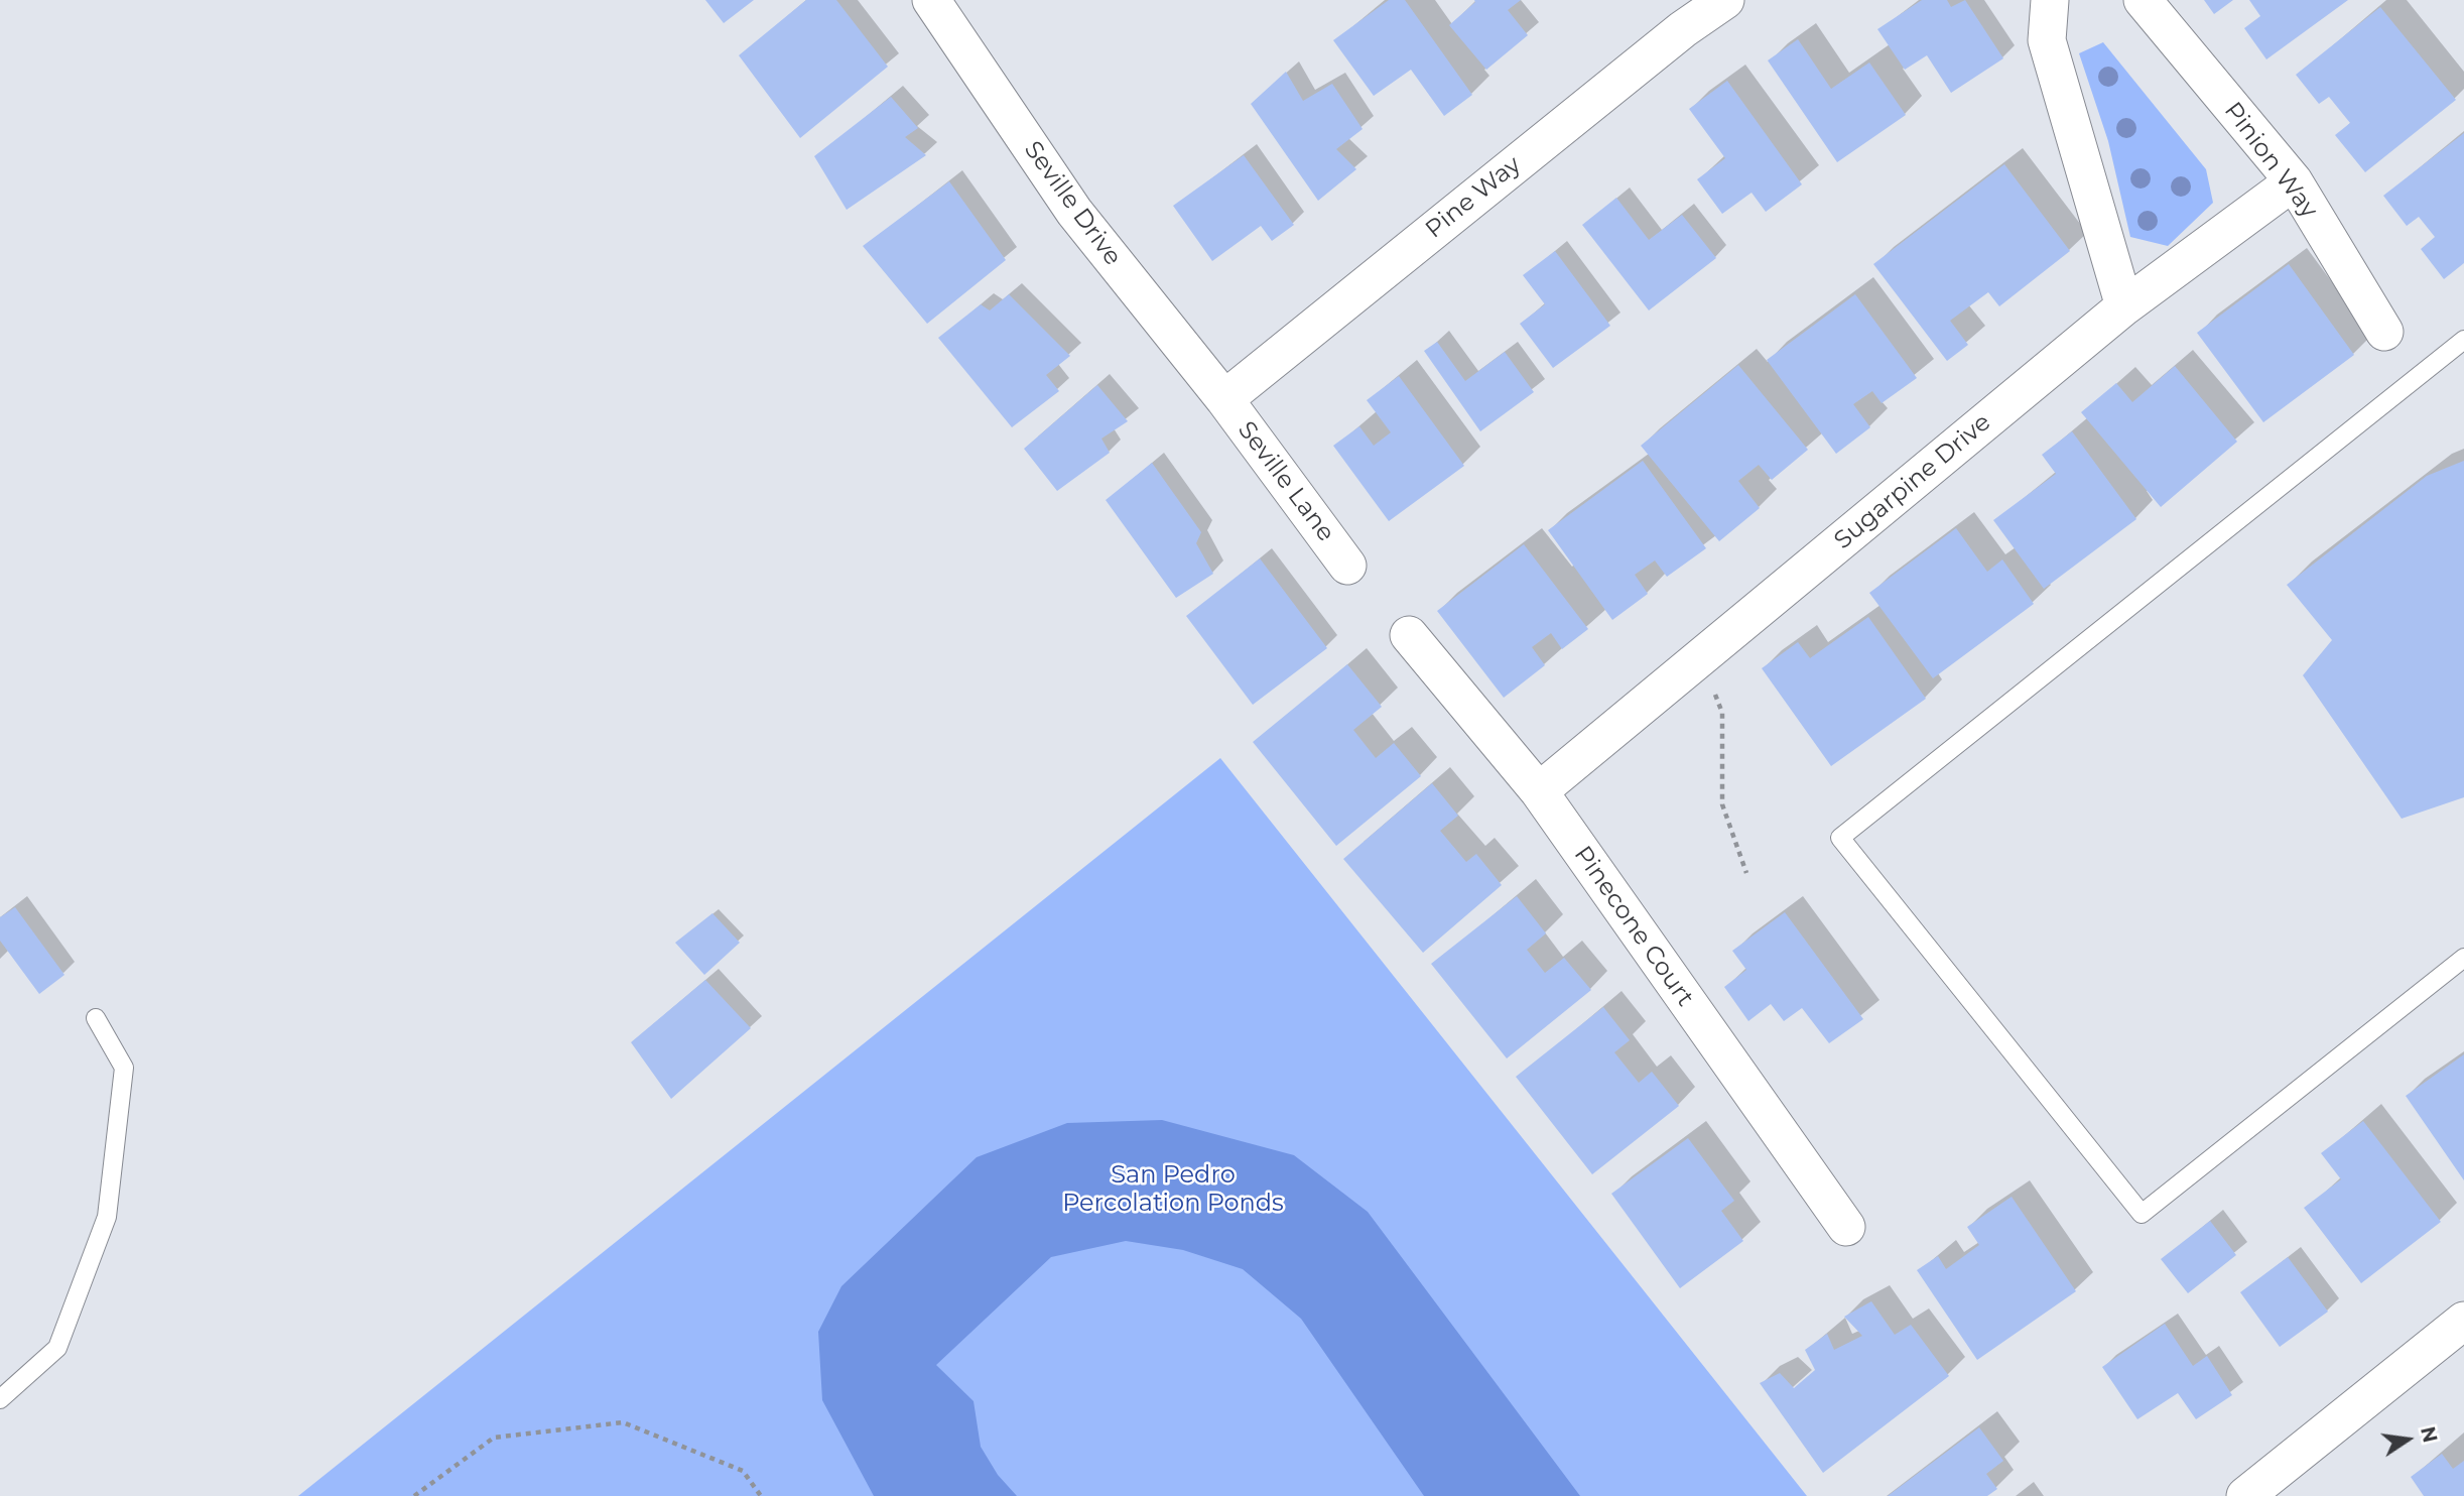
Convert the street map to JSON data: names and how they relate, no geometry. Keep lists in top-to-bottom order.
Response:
{
  "streets": {
    "street": [
      "Pinion Way",
      "Pine Way",
      "Seville Drive",
      "Seville Lane",
      "Sugarpine Drive",
      "Pinecone Court"
    ]
  },
  "crossings": [
    ["Pinion Way", "Sugarpine Drive"],
    ["Pine Way", "Seville Drive"],
    ["Pine Way", "Seville Lane"],
    ["Seville Drive", "Seville Lane"],
    ["Sugarpine Drive", "Pinecone Court"]
  ],
  "parks": ["San Pedro Percolation Ponds"],
  "north": "right"
}
